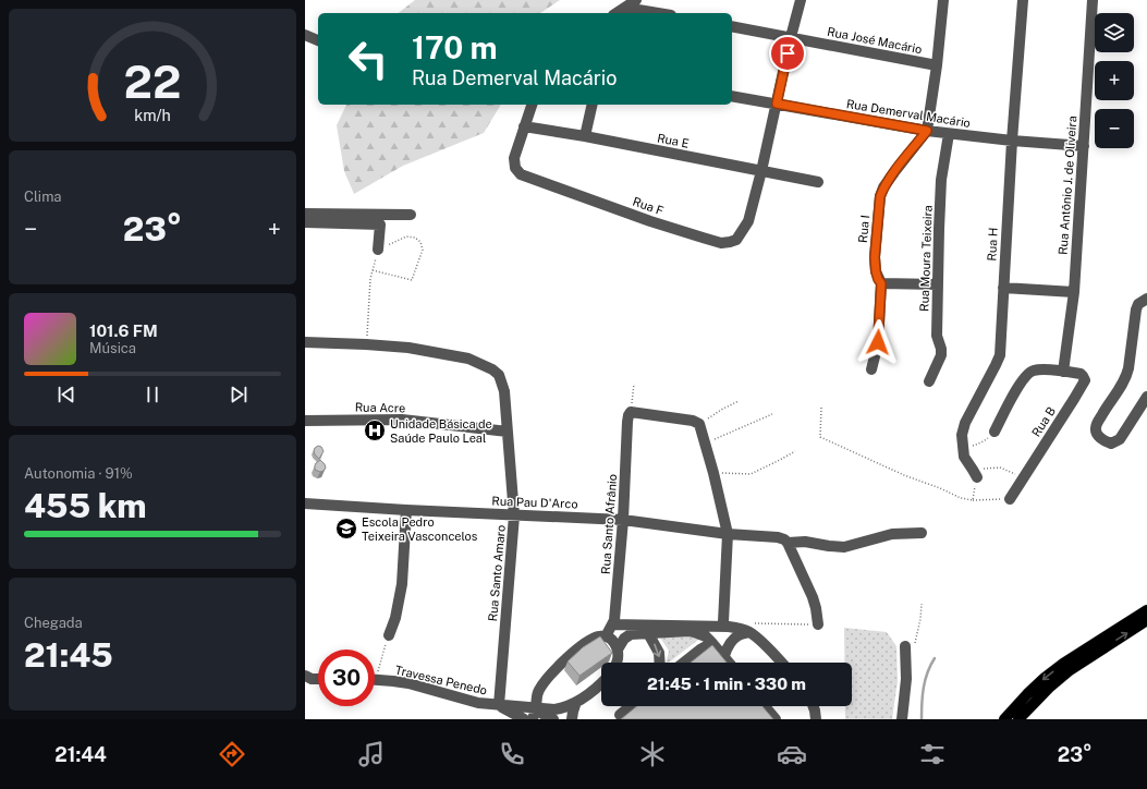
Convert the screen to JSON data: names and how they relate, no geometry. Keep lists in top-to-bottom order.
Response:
{
  "streets": {
    "street": [
      "Rua José Macário",
      "Rua Demerval Macário",
      "Rua E",
      "Rua Antônio J. de Oliveira",
      "Rua F",
      "Rua I",
      "Rua H",
      "Rua Moura Teixeira",
      "Rua Acre",
      "Rua B",
      "Rua Pau D'Arco",
      "Rua Santo Afrânio",
      "Rua Santo Amaro",
      "Travessa Penedo"
    ]
  },
  "crossings": [
    ["Rua José Macário", "Rua F"],
    ["Rua Demerval Macário", "Rua Antônio J. de Oliveira"],
    ["Rua Demerval Macário", "Rua F"],
    ["Rua Demerval Macário", "Rua I"],
    ["Rua Demerval Macário", "Rua H"],
    ["Rua Demerval Macário", "Rua Moura Teixeira"],
    ["Rua E", "Rua F"],
    ["Rua Antônio J. de Oliveira", "Rua B"],
    ["Rua Acre", "Rua Santo Amaro"],
    ["Rua Pau D'Arco", "Rua Santo Afrânio"],
    ["Rua Pau D'Arco", "Rua Santo Amaro"],
    ["Rua Santo Amaro", "Travessa Penedo"]
  ],
  "places": {
    "hospital": ["Unidade Básica de Saúde Paulo Leal"],
    "school or university": ["Escola Pedro Teixeira Vasconcelos"]
  },
  "page": {
    "map_buttons": ["+", "−"],
    "turn": ["170 m", "Rua Demerval Macário"],
    "tile": [
      "Clima",
      ["Autonomia · 91%", "455 km"],
      ["Chegada", "21:45"]
    ],
    "heat": ["−", "23°", "+"],
    "song": ["101.6 FM", "Música"],
    "limit": "30",
    "trip": "21:45 · 1 min · 330 m",
    "tabs": ["21:44", "23°"],
    "gauge": ["22", "km/h"]
  }
}
